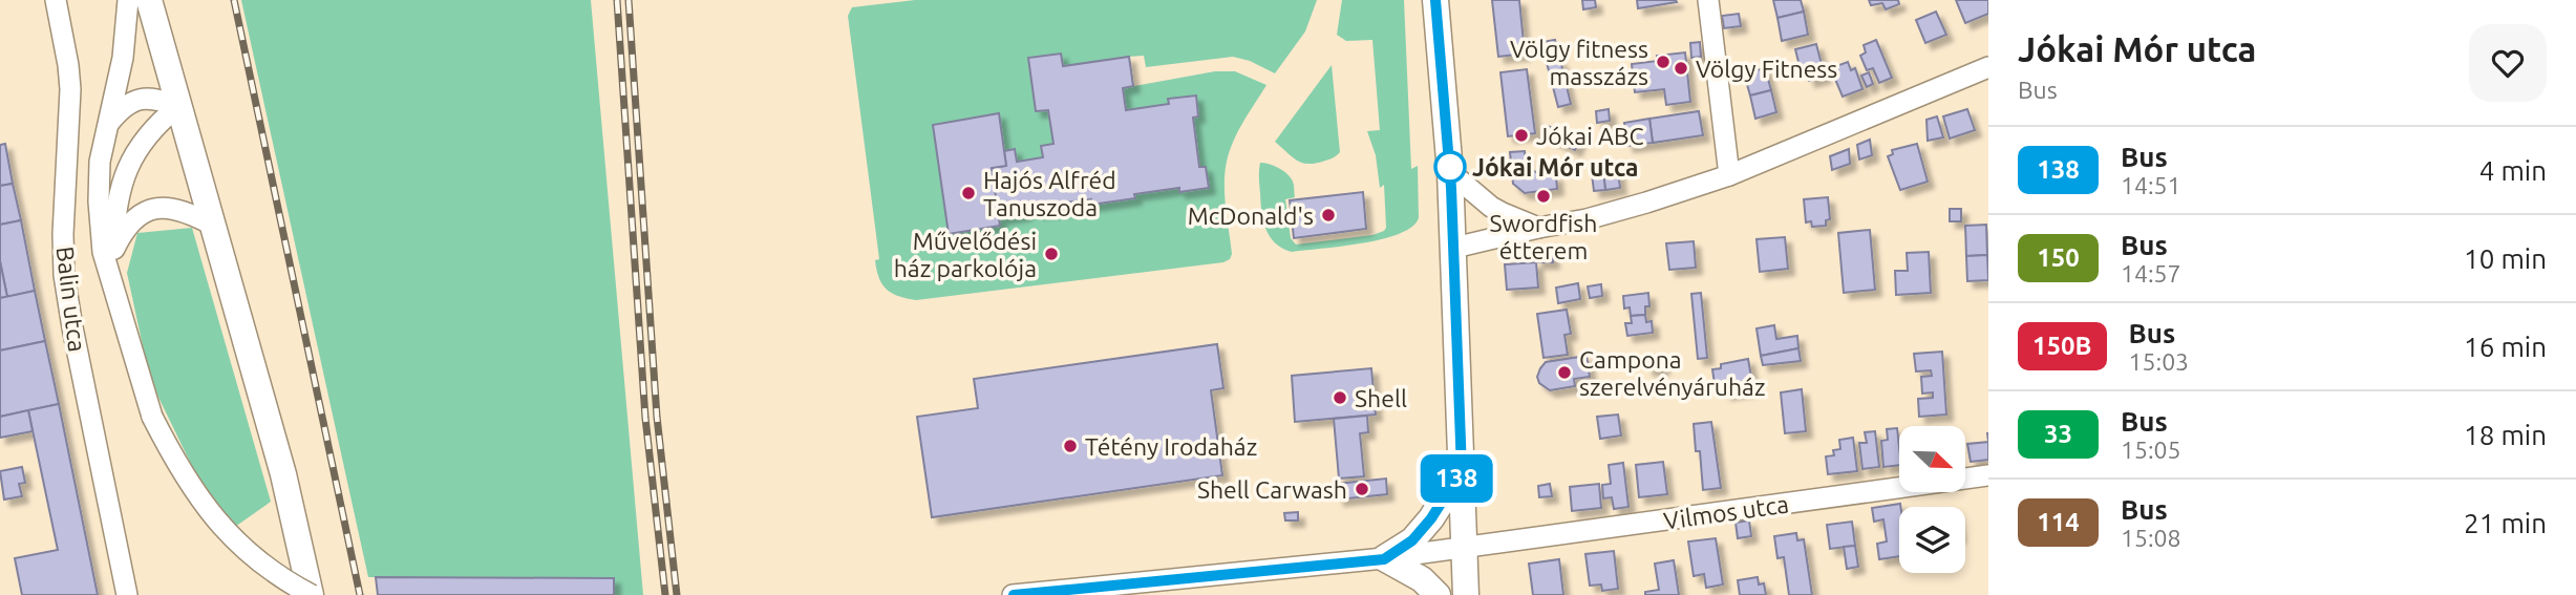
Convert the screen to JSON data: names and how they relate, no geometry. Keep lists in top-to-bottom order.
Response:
{
  "streets": {
    "street": ["Balin utca", "Vilmos utca"]
  },
  "places": [
    "Völgy fitness masszázs",
    "Völgy Fitness",
    "Jókai ABC",
    "Jókai Mór utca",
    "Hajós Alfréd Tanuszoda",
    "Swordfish étterem",
    "McDonald's",
    "Művelődési ház parkolója",
    "Campona szerelvényáruház",
    "Shell",
    "Tétény Irodaház",
    "Shell Carwash"
  ],
  "lines": ["bus line 138"],
  "north": "bottom right",
  "page": {
    "on_map": "138",
    "heading": ["Jókai Mór utca", "Bus"],
    "list": [
      {
        "mark": "138",
        "name": "Bus",
        "note": "14:51",
        "value": "4 min"
      },
      {
        "mark": "150",
        "name": "Bus",
        "note": "14:57",
        "value": "10 min"
      },
      {
        "mark": "150B",
        "name": "Bus",
        "note": "15:03",
        "value": "16 min"
      },
      {
        "mark": "33",
        "name": "Bus",
        "note": "15:05",
        "value": "18 min"
      },
      {
        "mark": "114",
        "name": "Bus",
        "note": "15:08",
        "value": "21 min"
      }
    ]
  }
}
